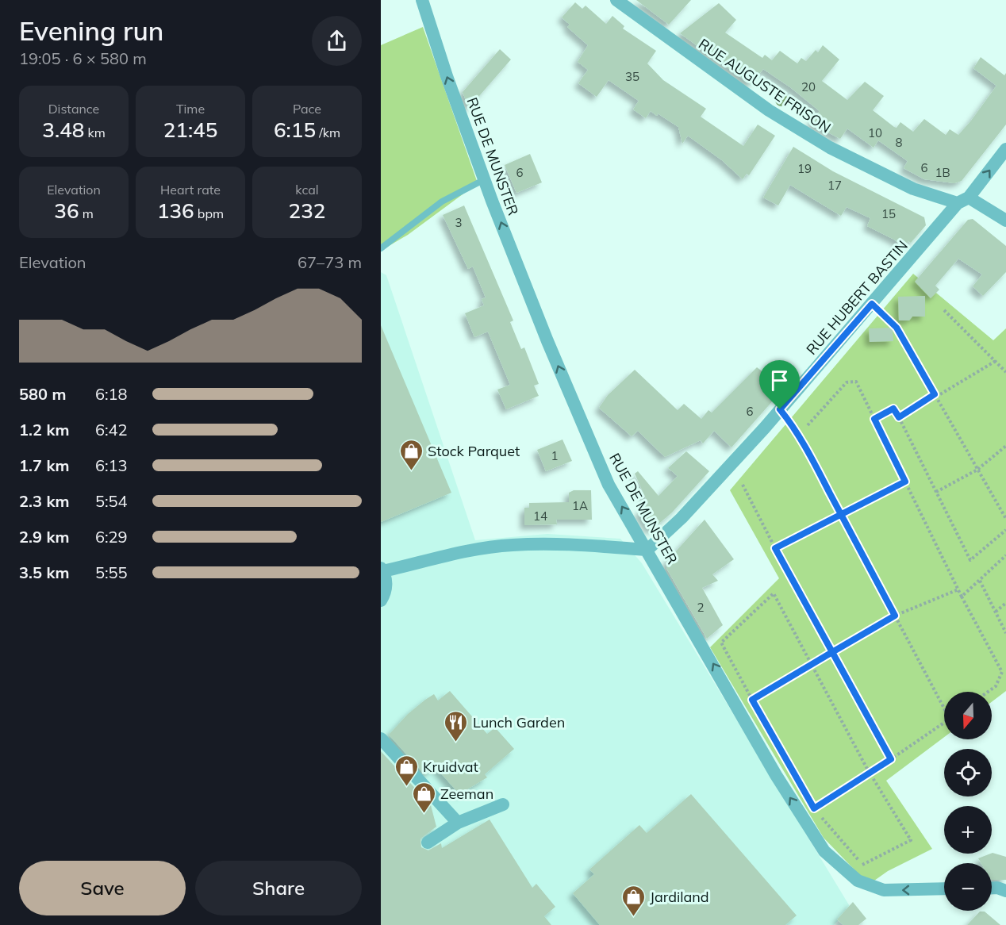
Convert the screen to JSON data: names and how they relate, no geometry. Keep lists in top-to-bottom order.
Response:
{
  "streets": {
    "street": ["RUE AUGUSTE FRISON", "RUE DE MUNSTER", "RUE HUBERT BASTIN"]
  },
  "crossings": [
    ["RUE AUGUSTE FRISON", "RUE HUBERT BASTIN"],
    ["RUE DE MUNSTER", "RUE HUBERT BASTIN"]
  ],
  "one_way": ["RUE DE MUNSTER"],
  "places": {
    "shop": [
      "Stock Parquet",
      "Kruidvat",
      "Zeeman",
      "Jardiland"
    ],
    "restaurant": ["Lunch Garden"]
  },
  "house_numbers": [
    "35",
    "20",
    "10",
    "8",
    "6",
    "19",
    "6",
    "1B",
    "17",
    "15",
    "3",
    "6",
    "1",
    "1A",
    "14",
    "2"
  ],
  "north": "bottom",
  "page": {
    "heading": ["Evening run", "19:05 · 6 × 580 m"],
    "stats": [
      ["Distance", "3.48 km"],
      ["Time", "21:45"],
      ["Pace", "6:15 /km"],
      ["Elevation", "36 m"],
      ["Heart rate", "136 bpm"],
      ["kcal", "232"]
    ],
    "chart": ["Elevation", "67–73 m"],
    "list": [
      {
        "name": "580 m",
        "note": "6:18"
      },
      {
        "name": "1.2 km",
        "note": "6:42"
      },
      {
        "name": "1.7 km",
        "note": "6:13"
      },
      {
        "name": "2.3 km",
        "note": "5:54"
      },
      {
        "name": "2.9 km",
        "note": "6:29"
      },
      {
        "name": "3.5 km",
        "note": "5:55"
      }
    ],
    "map_buttons": ["+", "−"],
    "buttons": ["Save", "Share"]
  }
}
